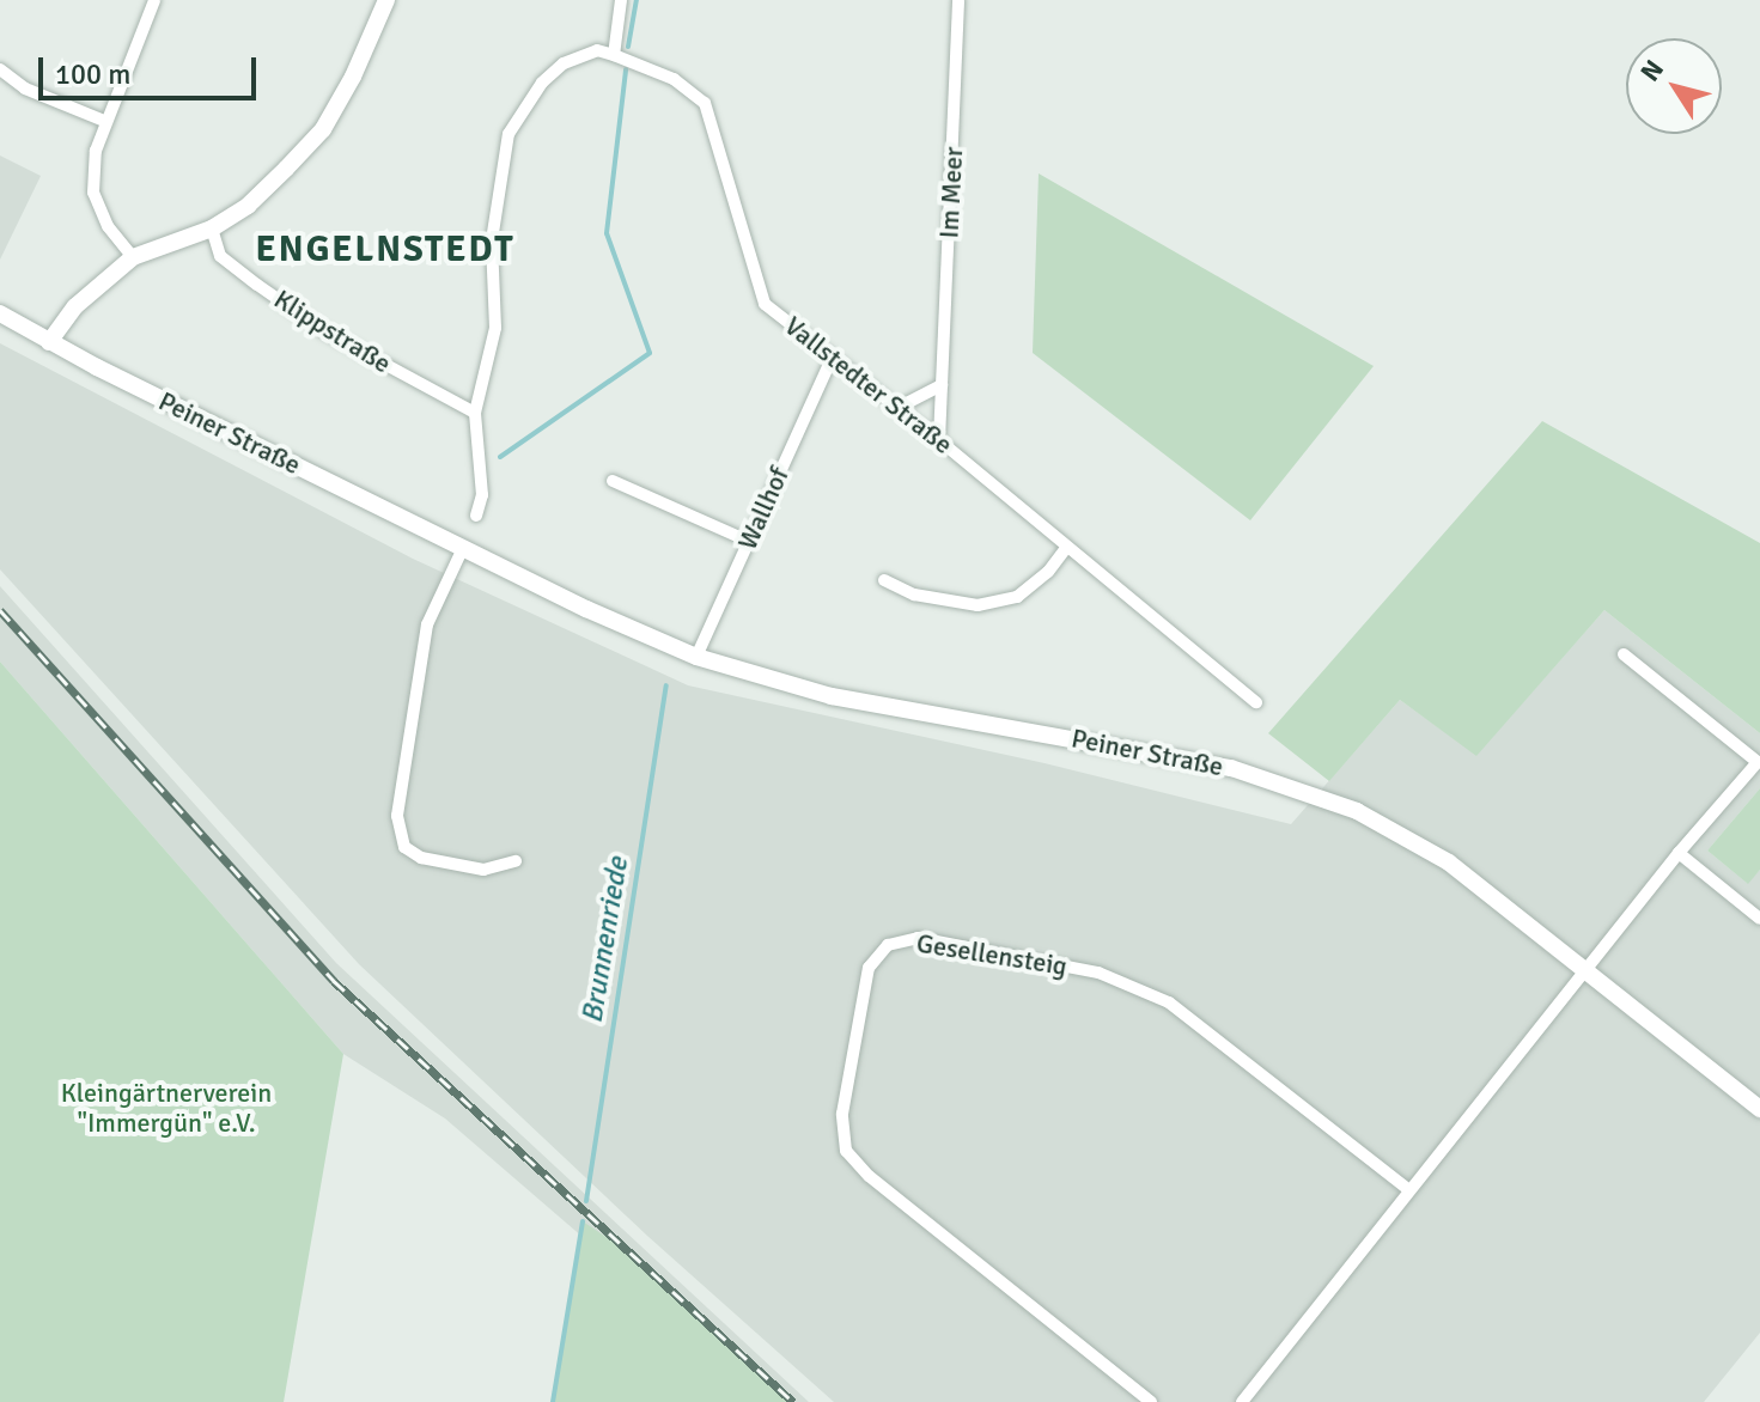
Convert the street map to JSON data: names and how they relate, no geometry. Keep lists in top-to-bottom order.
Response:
{
  "streets": {
    "main road": ["Peiner Straße"],
    "street": [
      "Im Meer",
      "Klippstraße",
      "Vallstedter Straße",
      "Wallhof",
      "Gesellensteig"
    ]
  },
  "crossings": [
    ["Im Meer", "Vallstedter Straße"],
    ["Vallstedter Straße", "Wallhof"],
    ["Peiner Straße", "Wallhof"]
  ],
  "districts": ["ENGELNSTEDT"],
  "water": ["Brunnenriede"],
  "parks": ["Kleingärtnerverein \"Immergün\" e.V."],
  "scale_bar": "100 m",
  "north": "top left"
}
